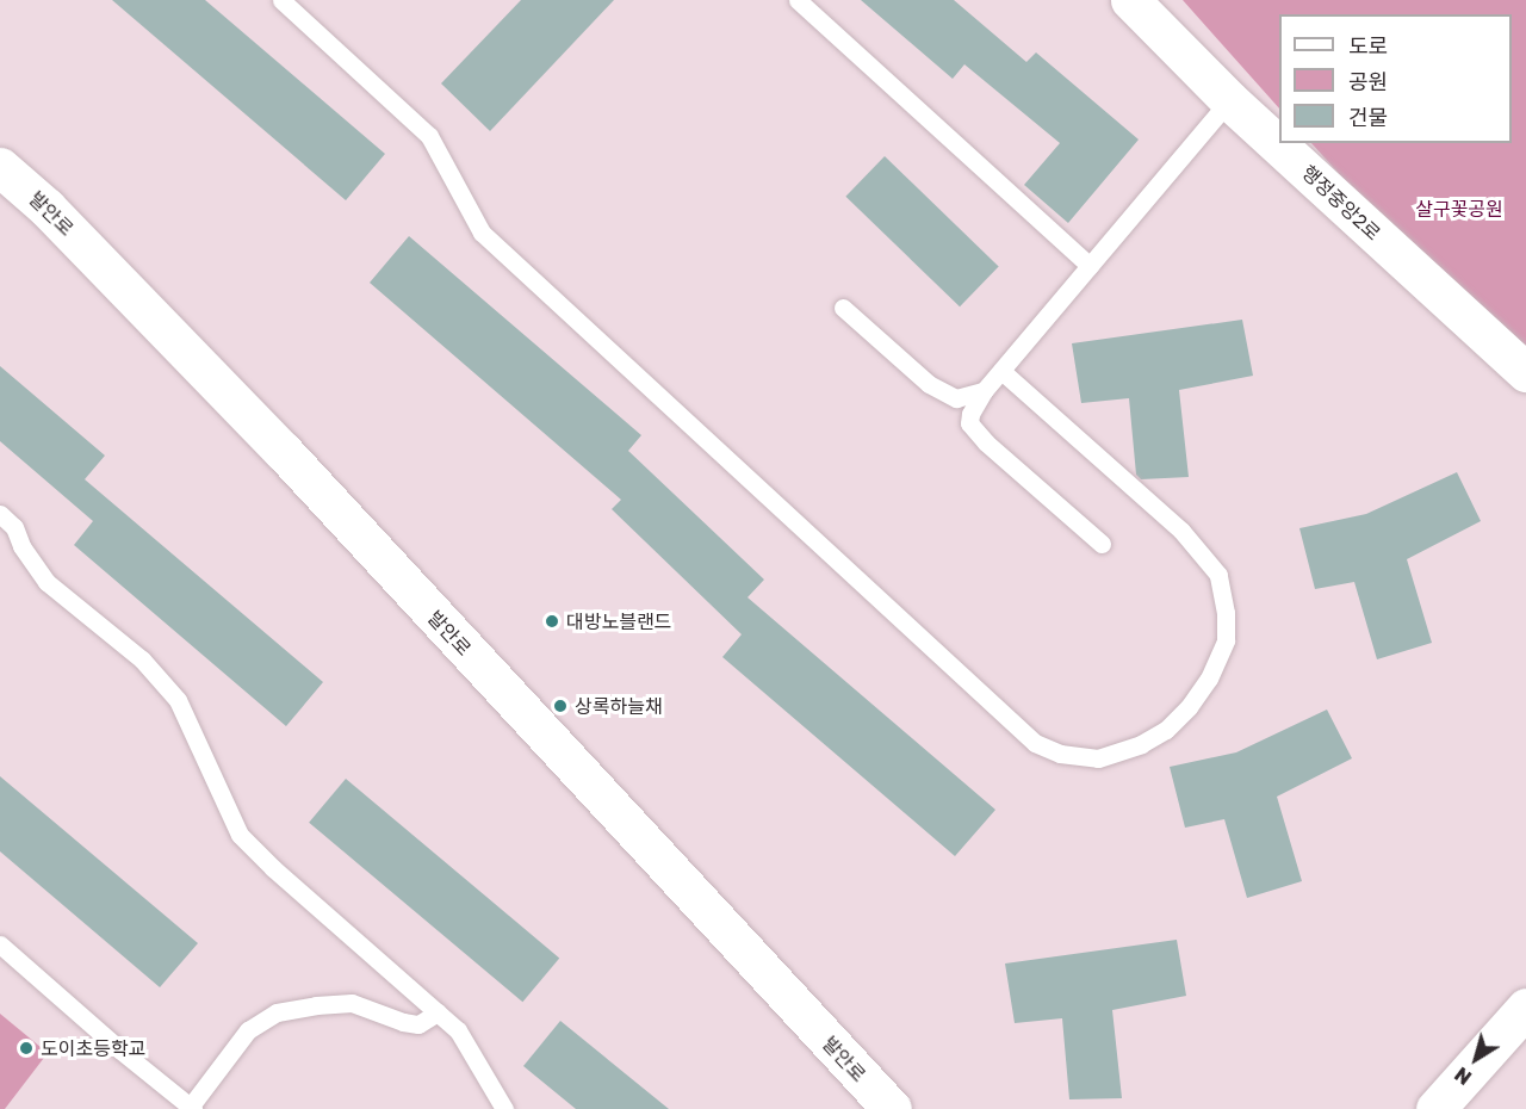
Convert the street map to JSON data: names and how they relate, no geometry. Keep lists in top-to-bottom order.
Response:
{
  "streets": {
    "main road": ["행정중앙2로", "발안로"]
  },
  "parks": ["살구꽃공원"],
  "places": ["대방노블랜드", "상록하늘채", "도이초등학교"],
  "legend": ["도로", "공원", "건물"],
  "north": "bottom left"
}
